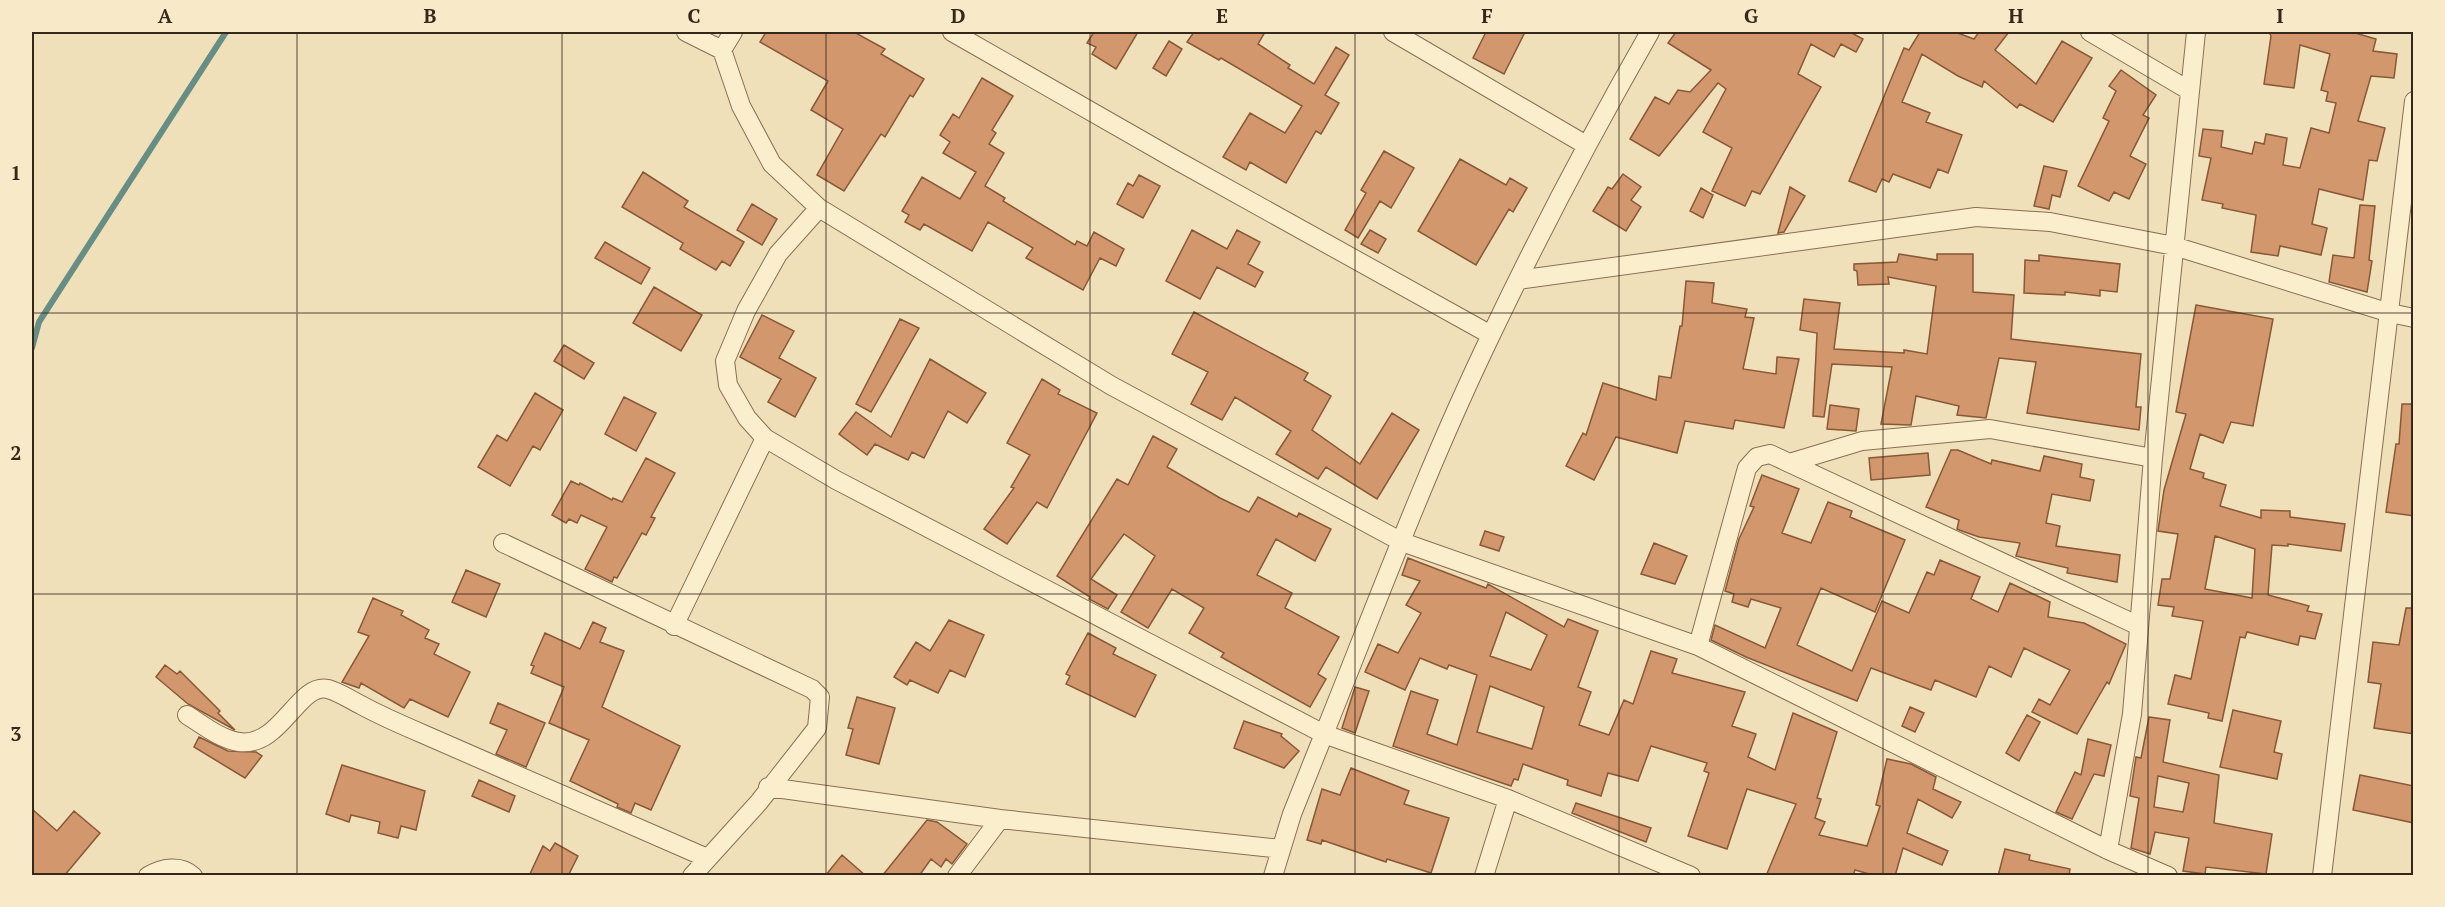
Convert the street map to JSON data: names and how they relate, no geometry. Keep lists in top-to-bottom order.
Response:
{
  "grid": {
    "columns": [
      "A",
      "B",
      "C",
      "D",
      "E",
      "F",
      "G",
      "H",
      "I"
    ],
    "rows": ["1", "2", "3"]
  }
}
